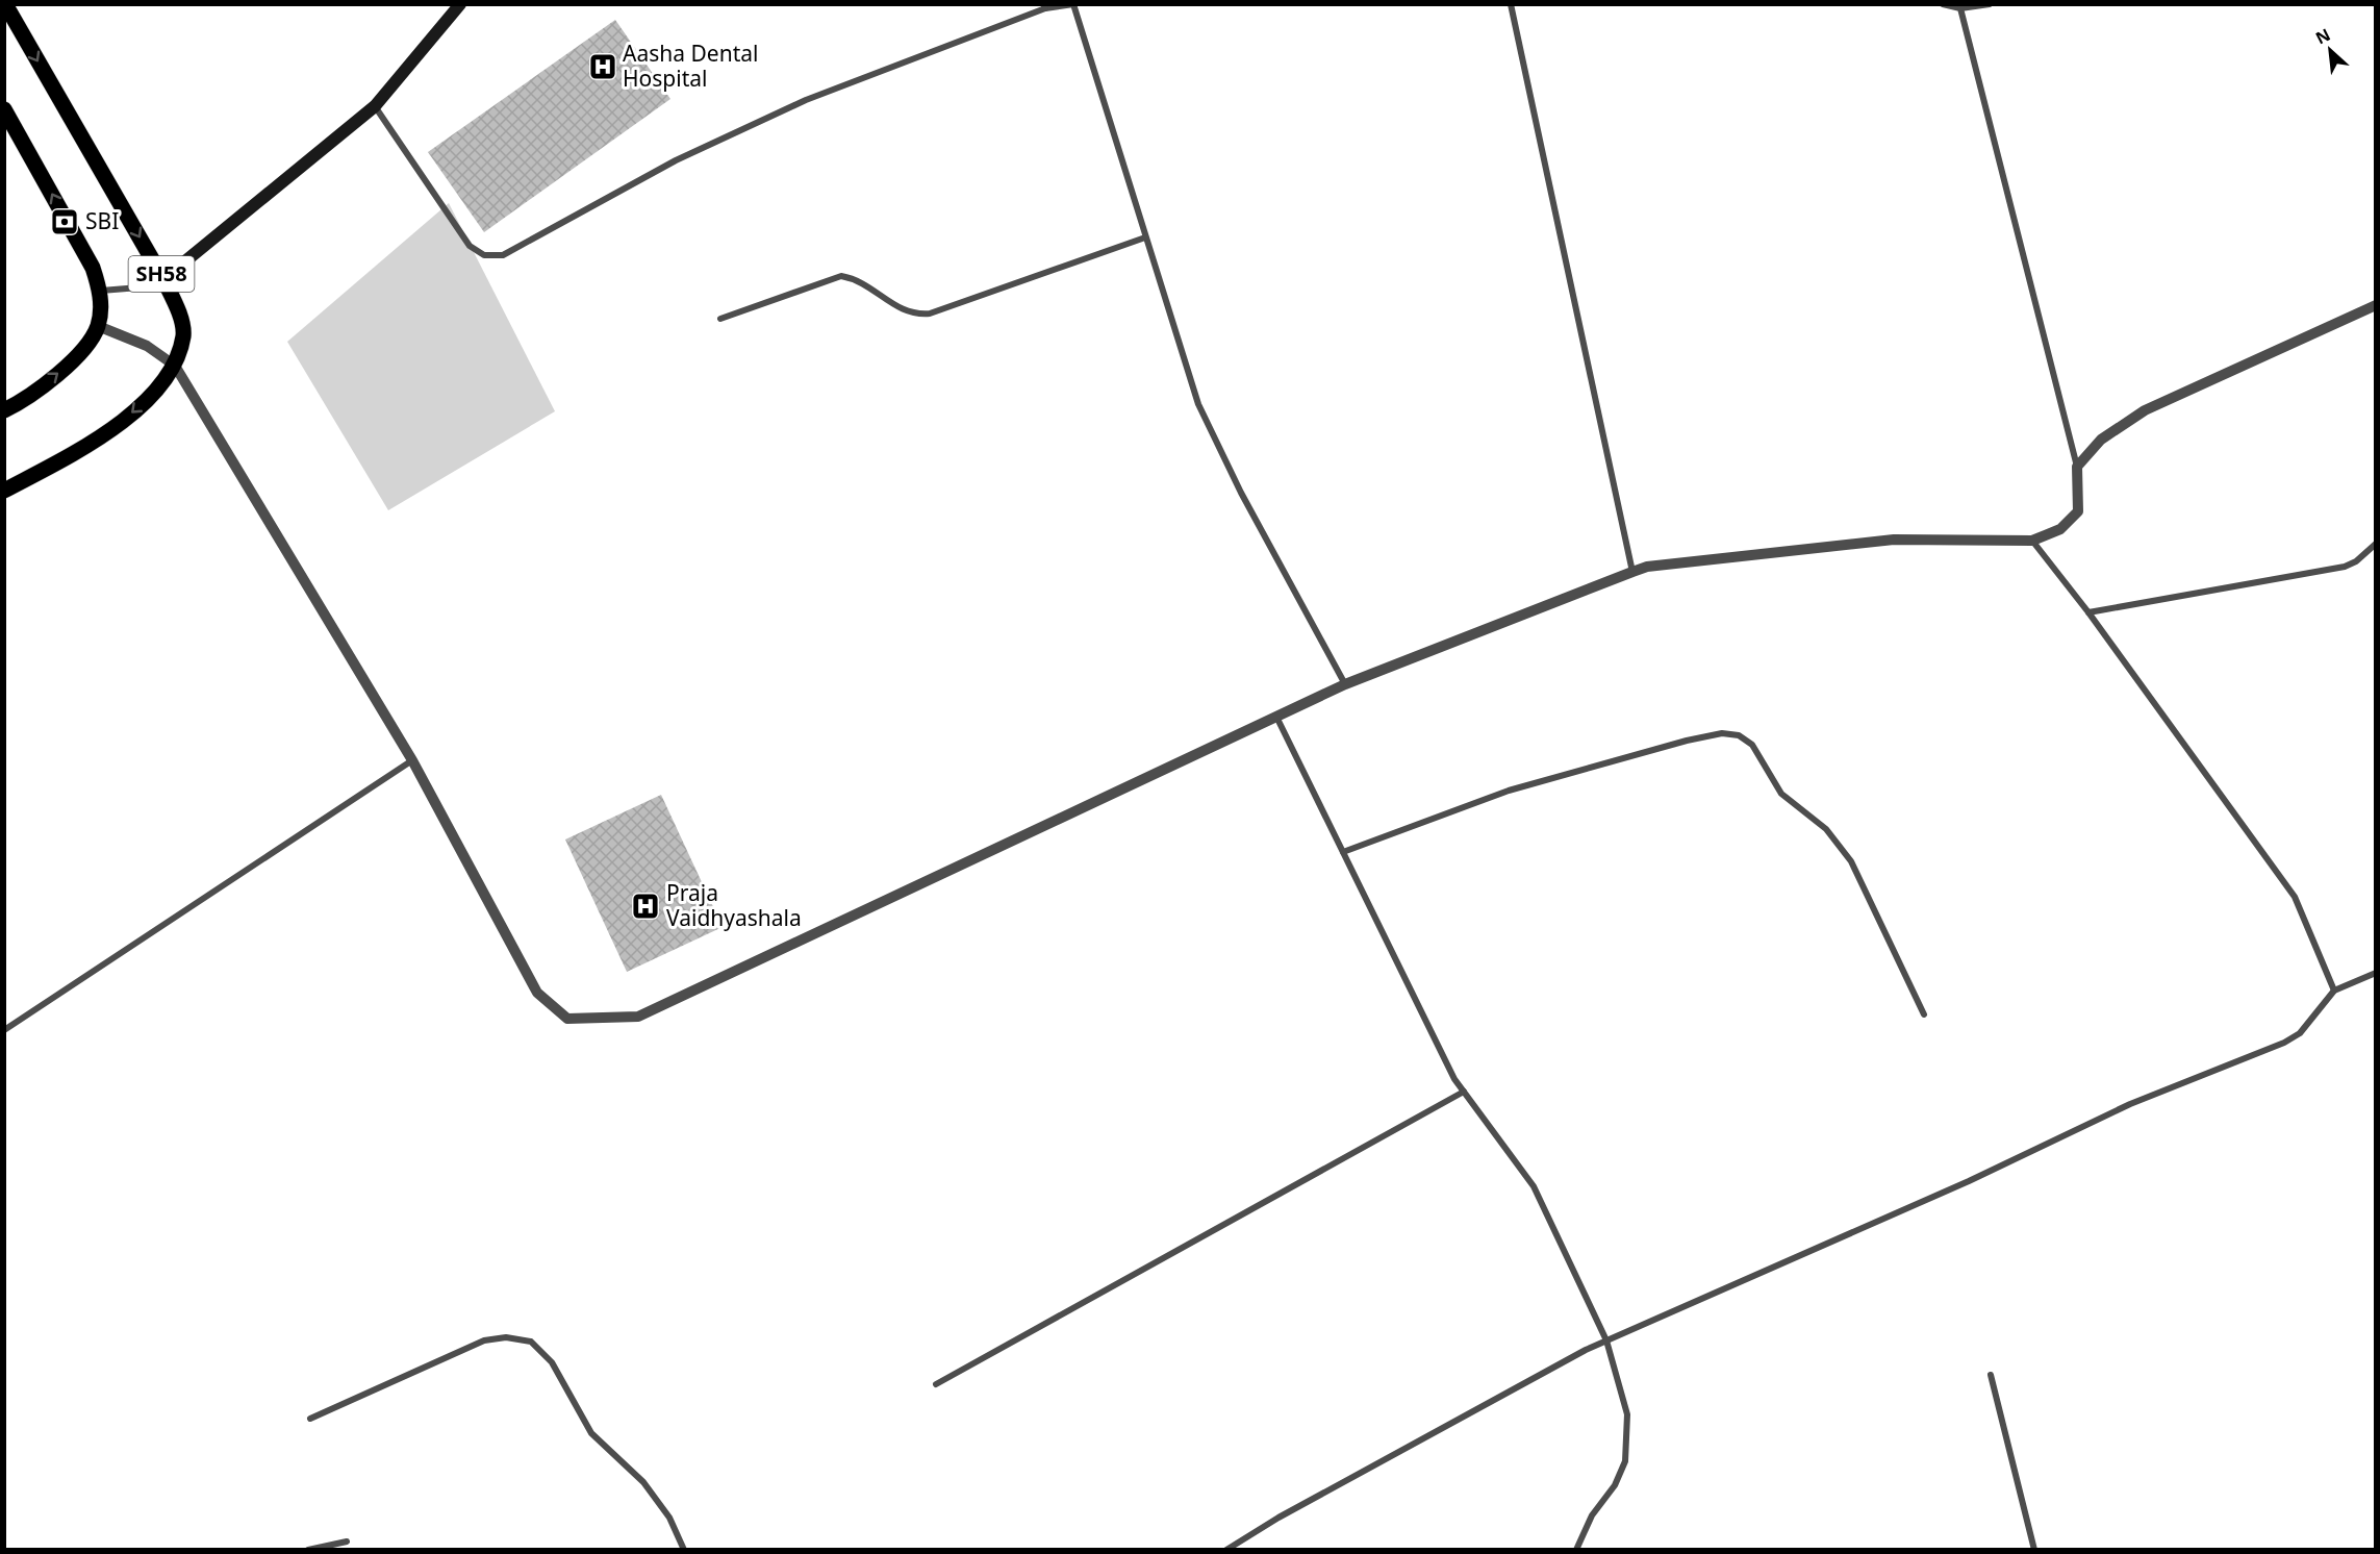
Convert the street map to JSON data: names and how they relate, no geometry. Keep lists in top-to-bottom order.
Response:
{
  "streets": {
    "main road": ["SH58"]
  },
  "places": {
    "hospital": ["Aasha Dental Hospital", "Praja Vaidhyashala"],
    "bank": ["SBI"]
  },
  "north": "top left"
}
